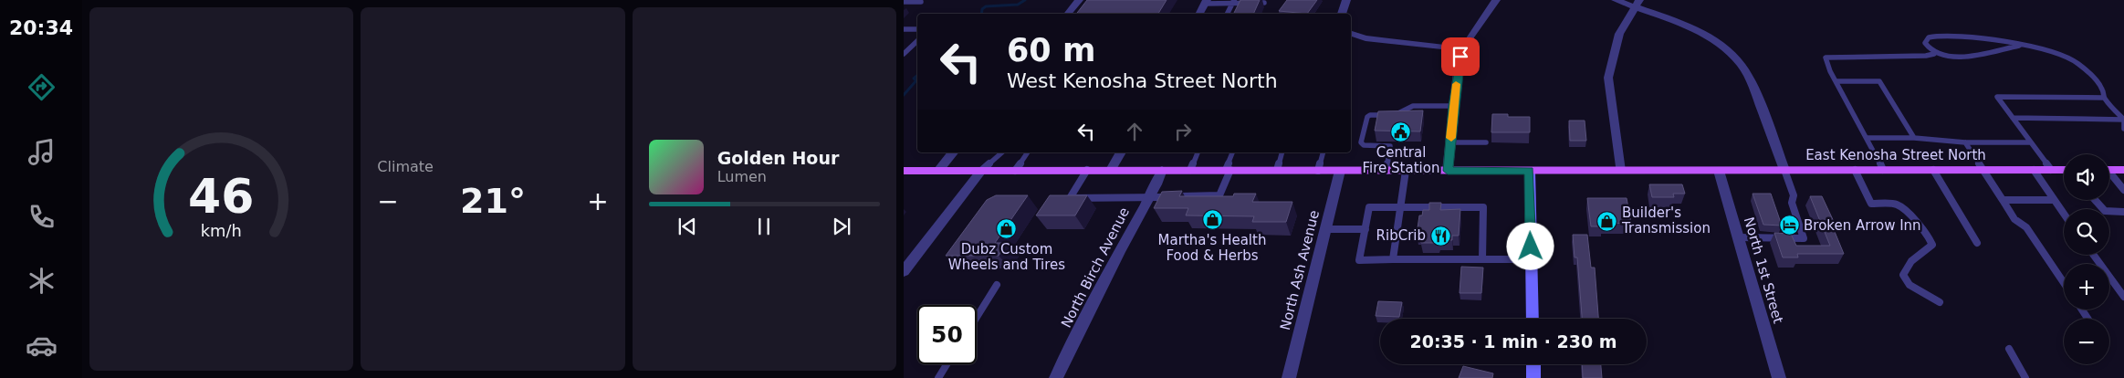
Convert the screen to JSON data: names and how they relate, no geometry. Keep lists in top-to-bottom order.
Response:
{
  "streets": {
    "main road": ["East Kenosha Street North"],
    "street": ["North Birch Avenue", "North Ash Avenue", "North 1st Street"]
  },
  "crossings": [
    ["East Kenosha Street North", "North 1st Street"]
  ],
  "places": {
    "public building": ["Central Fire Station"],
    "shop": ["Martha's Health Food & Herbs", "Builder's Transmission", "Dubz Custom Wheels and Tires"],
    "hotel": ["Broken Arrow Inn"],
    "restaurant": ["RibCrib"]
  },
  "page": {
    "tabs": "20:34",
    "tile": "Climate",
    "turn": ["60 m", "West Kenosha Street North"],
    "song": ["Golden Hour", "Lumen"],
    "map_buttons": ["+", "−"],
    "heat": ["−", "21°", "+"],
    "limit": "50",
    "trip": "20:35 · 1 min · 230 m",
    "gauge": ["46", "km/h"]
  }
}
